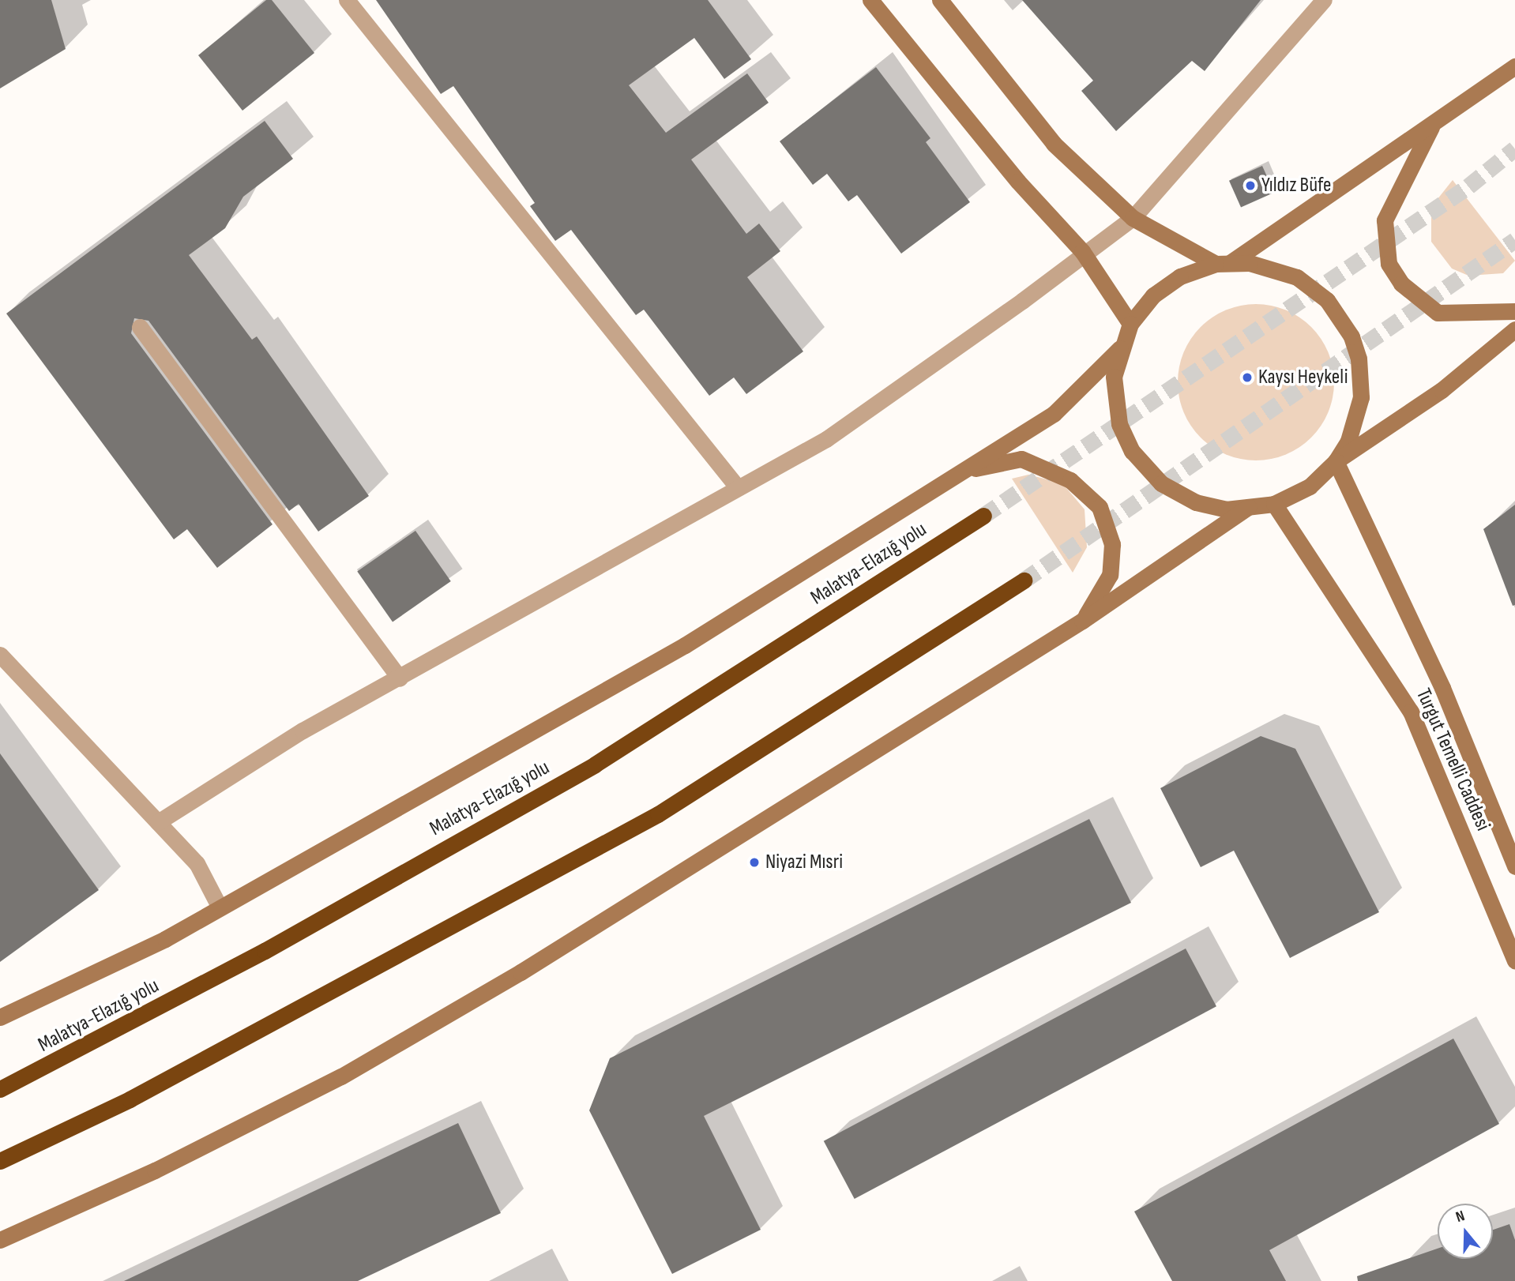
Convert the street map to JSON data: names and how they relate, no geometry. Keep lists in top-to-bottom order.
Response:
{
  "streets": {
    "highway": ["Malatya-Elazığ yolu"],
    "main road": ["Turgut Temelli Caddesi"]
  },
  "places": ["Yıldız Büfe", "Kaysı Heykeli", "Niyazi Mısri"],
  "north": "top"
}
